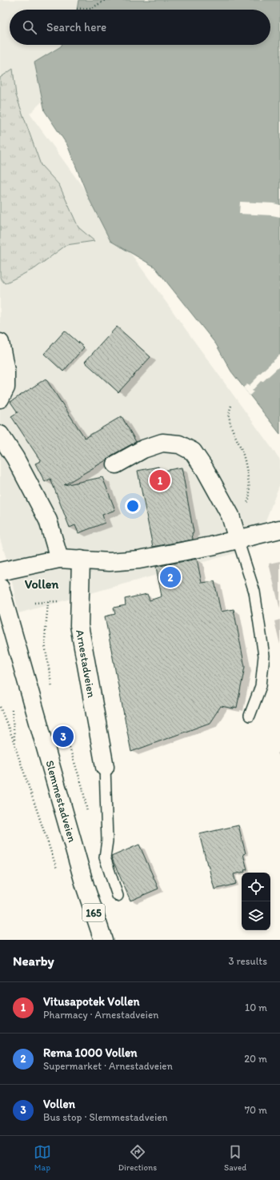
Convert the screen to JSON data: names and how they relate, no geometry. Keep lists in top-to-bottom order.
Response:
{
  "streets": {
    "street": ["Arnestadveien", "Slemmestadveien", "165"]
  },
  "districts": ["Vollen"],
  "page": {
    "search": "Search here",
    "pins": ["1", "2", "3"],
    "heading": ["Nearby", "3 results"],
    "list": [
      {
        "mark": "1",
        "name": "Vitusapotek Vollen",
        "note": "Pharmacy · Arnestadveien",
        "value": "10 m"
      },
      {
        "mark": "2",
        "name": "Rema 1000 Vollen",
        "note": "Supermarket · Arnestadveien",
        "value": "20 m"
      },
      {
        "mark": "3",
        "name": "Vollen",
        "note": "Bus stop · Slemmestadveien",
        "value": "70 m"
      }
    ],
    "nav": ["Map", "Directions", "Saved"]
  }
}
